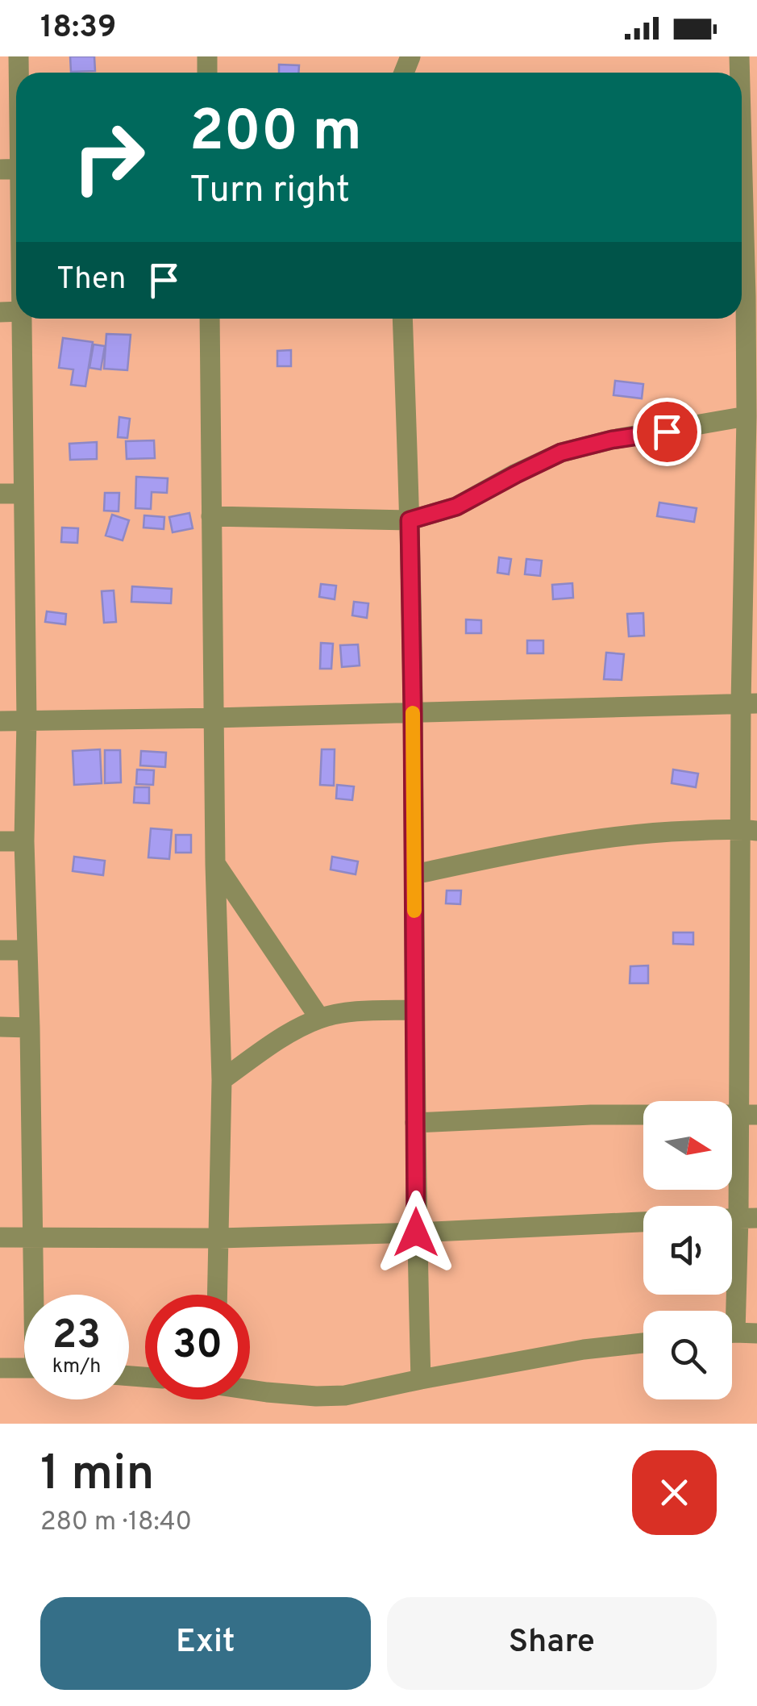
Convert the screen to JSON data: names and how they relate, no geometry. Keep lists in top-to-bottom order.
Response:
{
  "north": "right",
  "page": {
    "status": "18:39",
    "turn": ["200 m", "Turn right"],
    "then": "Then",
    "speed": "23 km/h",
    "limit": "30",
    "heading": ["1 min", "280 m · 18:40"],
    "buttons": ["Exit", "Share"]
  }
}
